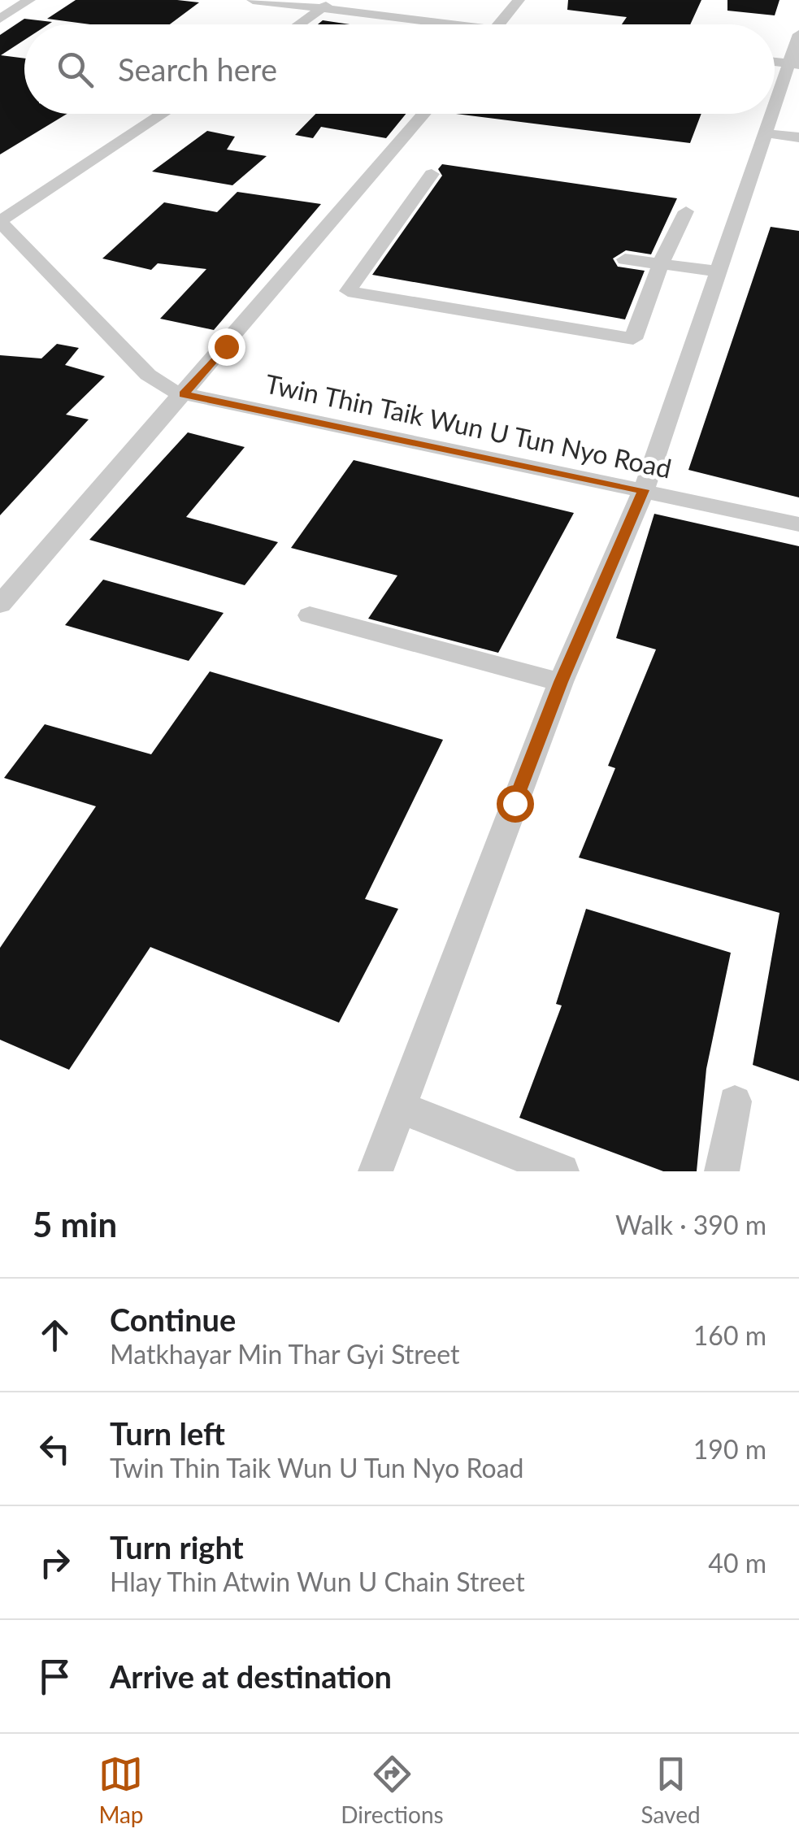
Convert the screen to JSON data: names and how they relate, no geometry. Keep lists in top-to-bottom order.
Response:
{
  "streets": {
    "street": ["Twin Thin Taik Wun U Tun Nyo Road"]
  },
  "page": {
    "search": "Search here",
    "heading": ["5 min", "Walk · 390 m"],
    "list": [
      ["Continue", "Matkhayar Min Thar Gyi Street", "160 m"],
      ["Turn left", "Twin Thin Taik Wun U Tun Nyo Road", "190 m"],
      ["Turn right", "Hlay Thin Atwin Wun U Chain Street", "40 m"],
      "Arrive at destination"
    ],
    "nav": ["Map", "Directions", "Saved"]
  }
}
